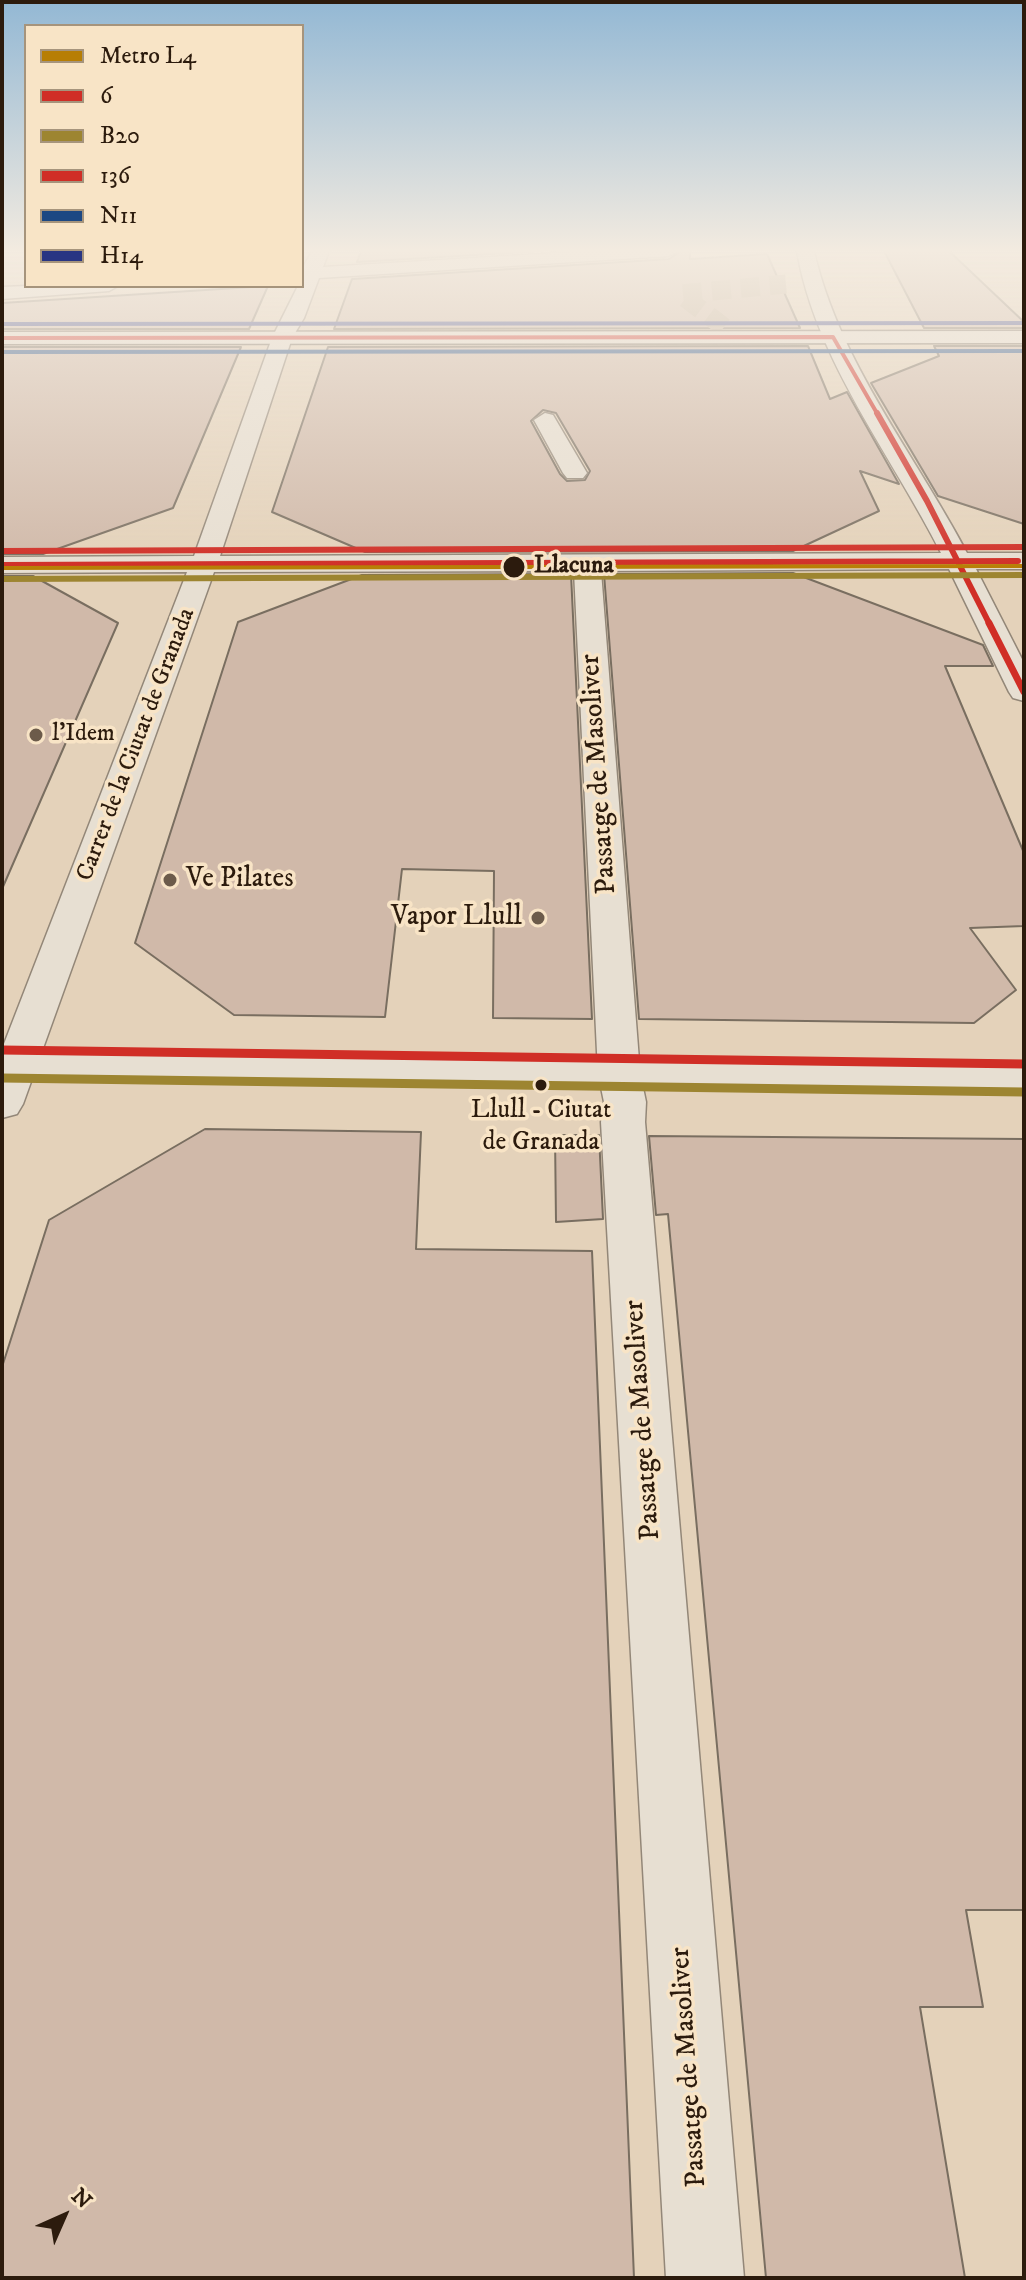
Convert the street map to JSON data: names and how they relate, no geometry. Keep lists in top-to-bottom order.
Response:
{
  "streets": {
    "street": ["Carrer de la Ciutat de Granada", "Passatge de Masoliver"]
  },
  "places": [
    "Llacuna",
    "l'Idem",
    "Ve Pilates",
    "Vapor Llull",
    "Llull - Ciutat de Granada"
  ],
  "lines": [
    "transit line 6",
    "transit line 136",
    "metro line L4",
    "transit line B20"
  ],
  "legend": [
    "Metro L4",
    "6",
    "B20",
    "136",
    "N11",
    "H14"
  ],
  "north": "top right"
}
